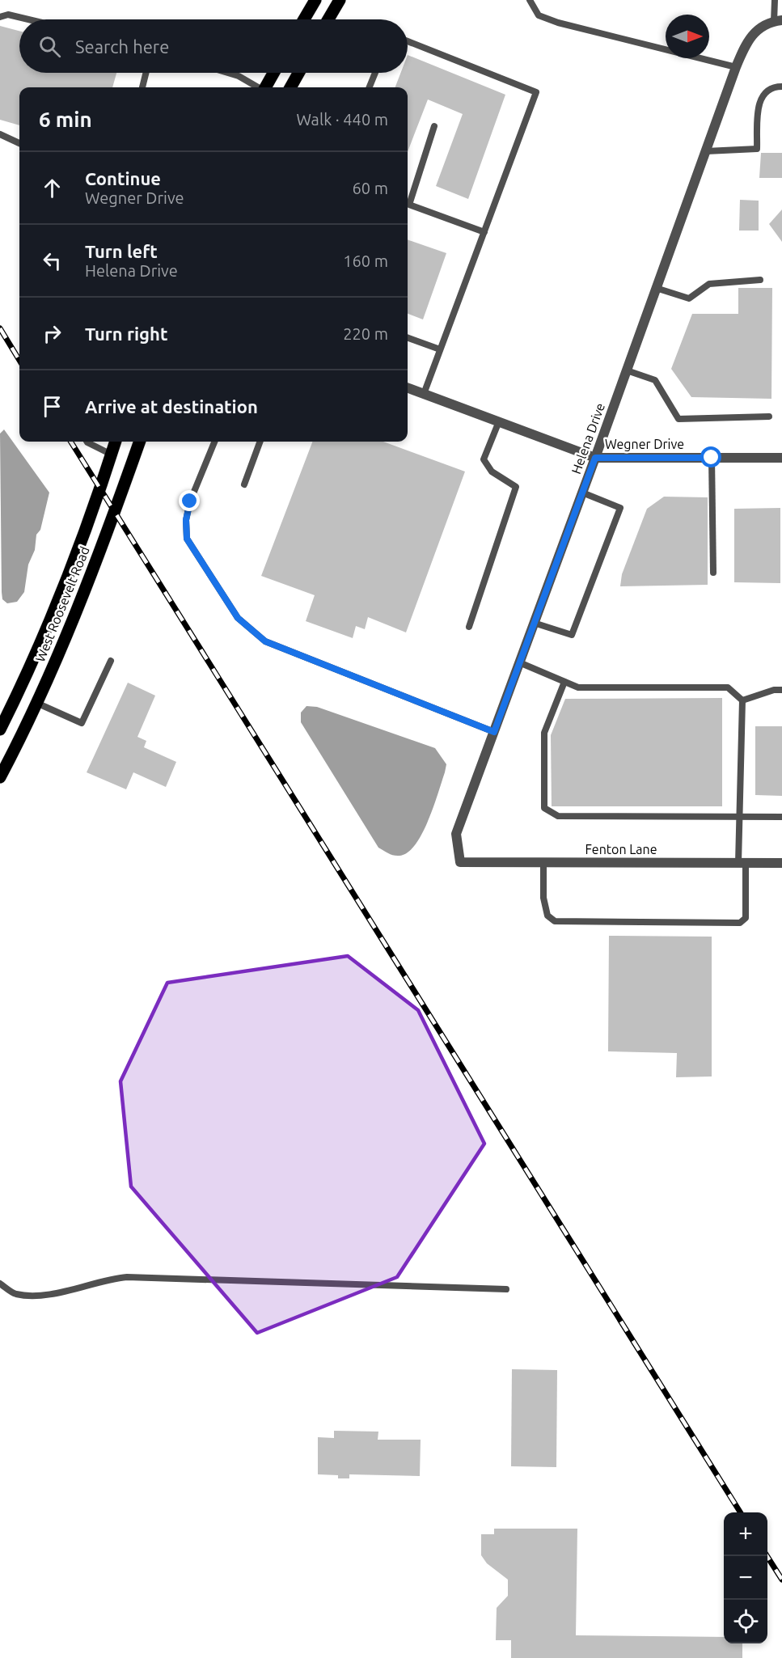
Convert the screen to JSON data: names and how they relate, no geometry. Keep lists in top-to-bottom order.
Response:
{
  "streets": {
    "main road": ["West Roosevelt Road"],
    "street": ["Helena Drive", "Wegner Drive", "Fenton Lane"]
  },
  "crossings": [
    ["Helena Drive", "Wegner Drive"],
    ["Helena Drive", "Fenton Lane"]
  ],
  "north": "right",
  "page": {
    "search": "Search here",
    "heading": ["6 min", "Walk · 440 m"],
    "list": [
      ["Continue", "Wegner Drive", "60 m"],
      ["Turn left", "Helena Drive", "160 m"],
      ["Turn right", "220 m"],
      "Arrive at destination"
    ],
    "map_buttons": ["+", "−"]
  }
}
